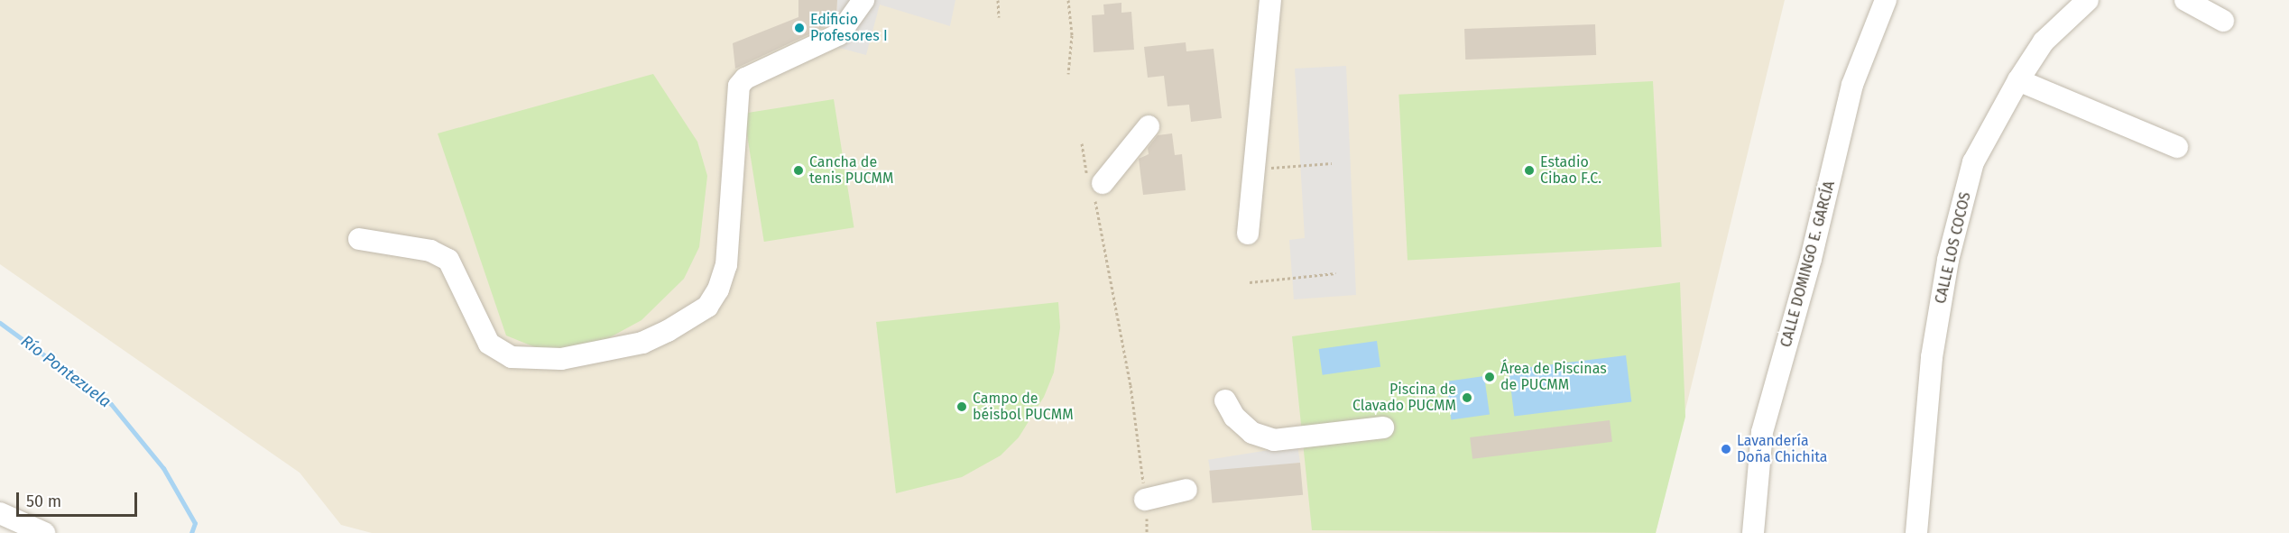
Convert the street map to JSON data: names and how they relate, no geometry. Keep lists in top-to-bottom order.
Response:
{
  "streets": {
    "street": ["CALLE LOS COCOS", "CALLE DOMINGO E. GARCÍA"]
  },
  "water": ["Río Pontezuela"],
  "places": [
    "Edificio Profesores I",
    "Cancha de tenis PUCMM",
    "Estadio Cibao F.C.",
    "Área de Piscinas de PUCMM",
    "Piscina de Clavado PUCMM",
    "Campo de béisbol PUCMM",
    "Lavandería Doña Chichita"
  ],
  "scale_bar": "50 m"
}
